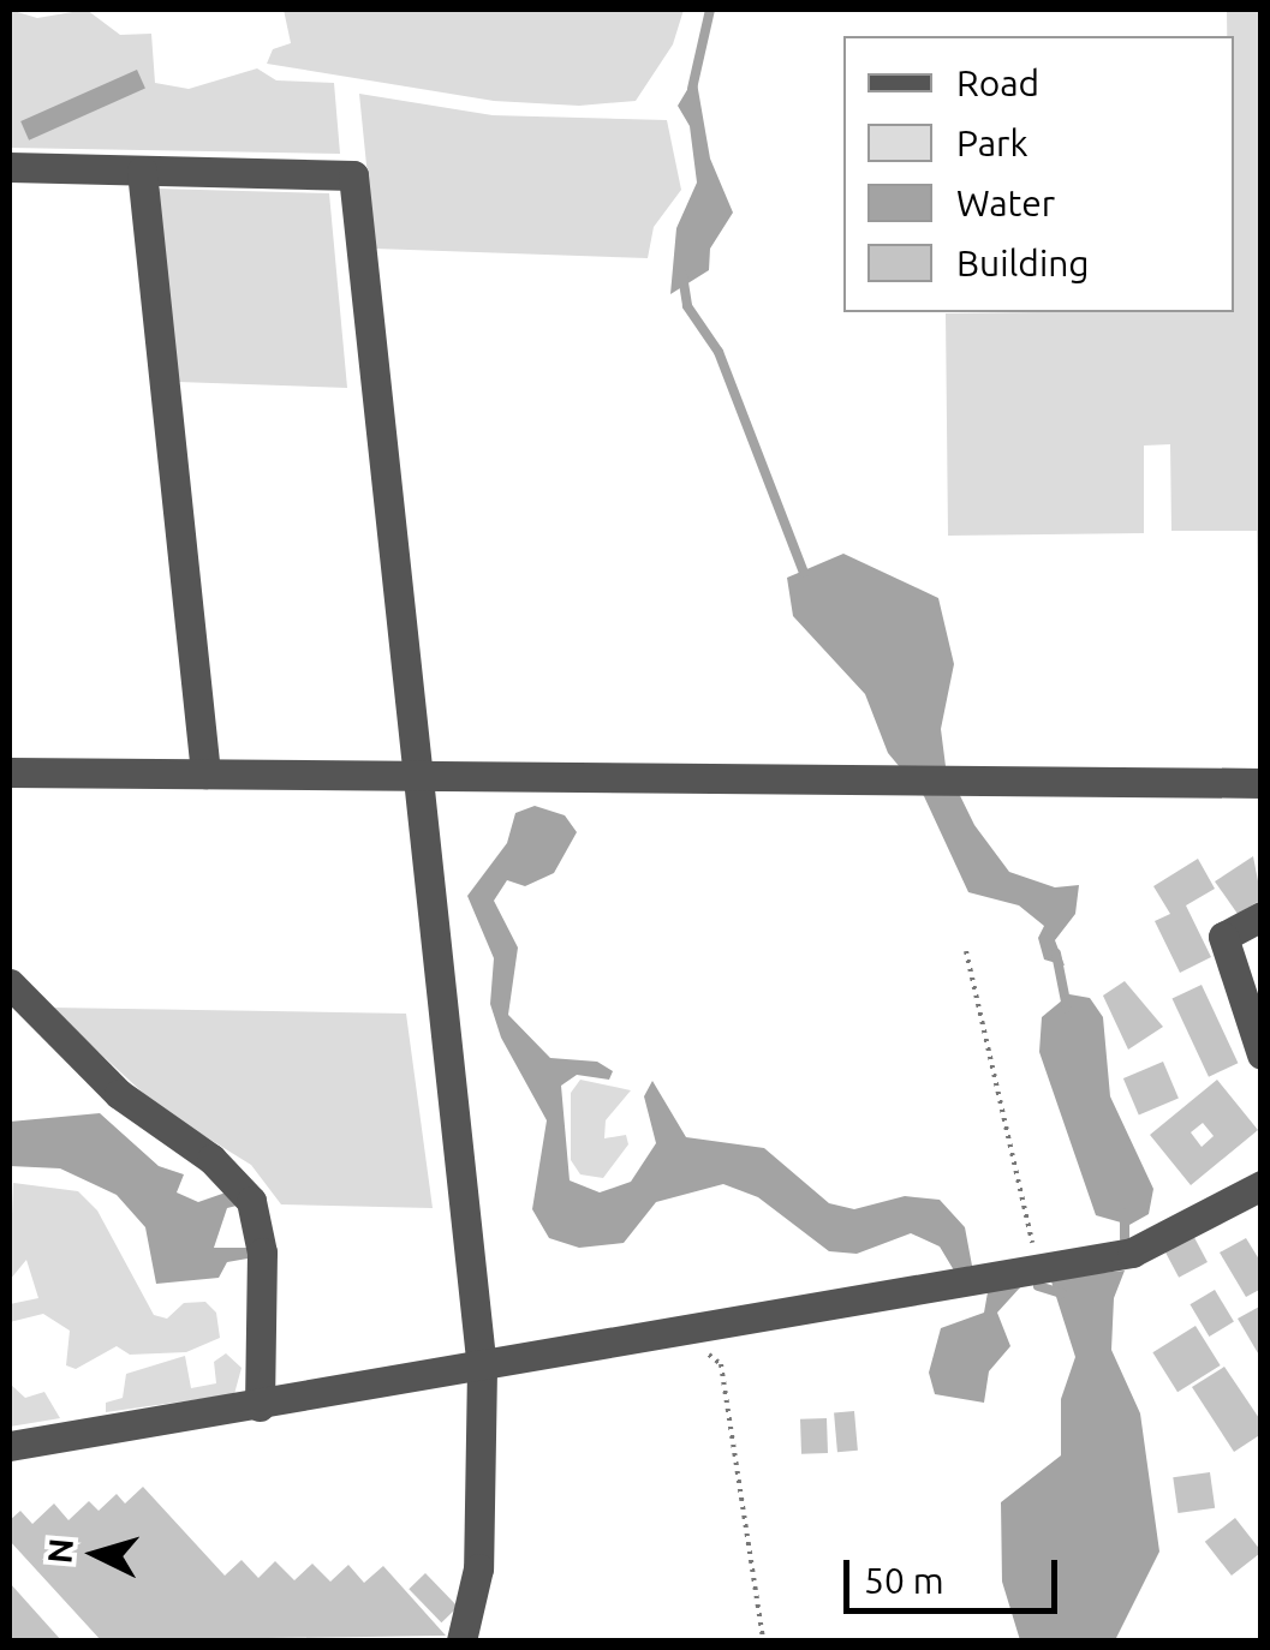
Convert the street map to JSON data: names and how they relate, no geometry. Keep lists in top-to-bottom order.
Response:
{
  "legend": [
    "Road",
    "Park",
    "Water",
    "Building"
  ],
  "scale_bar": "50 m",
  "north": "left"
}
